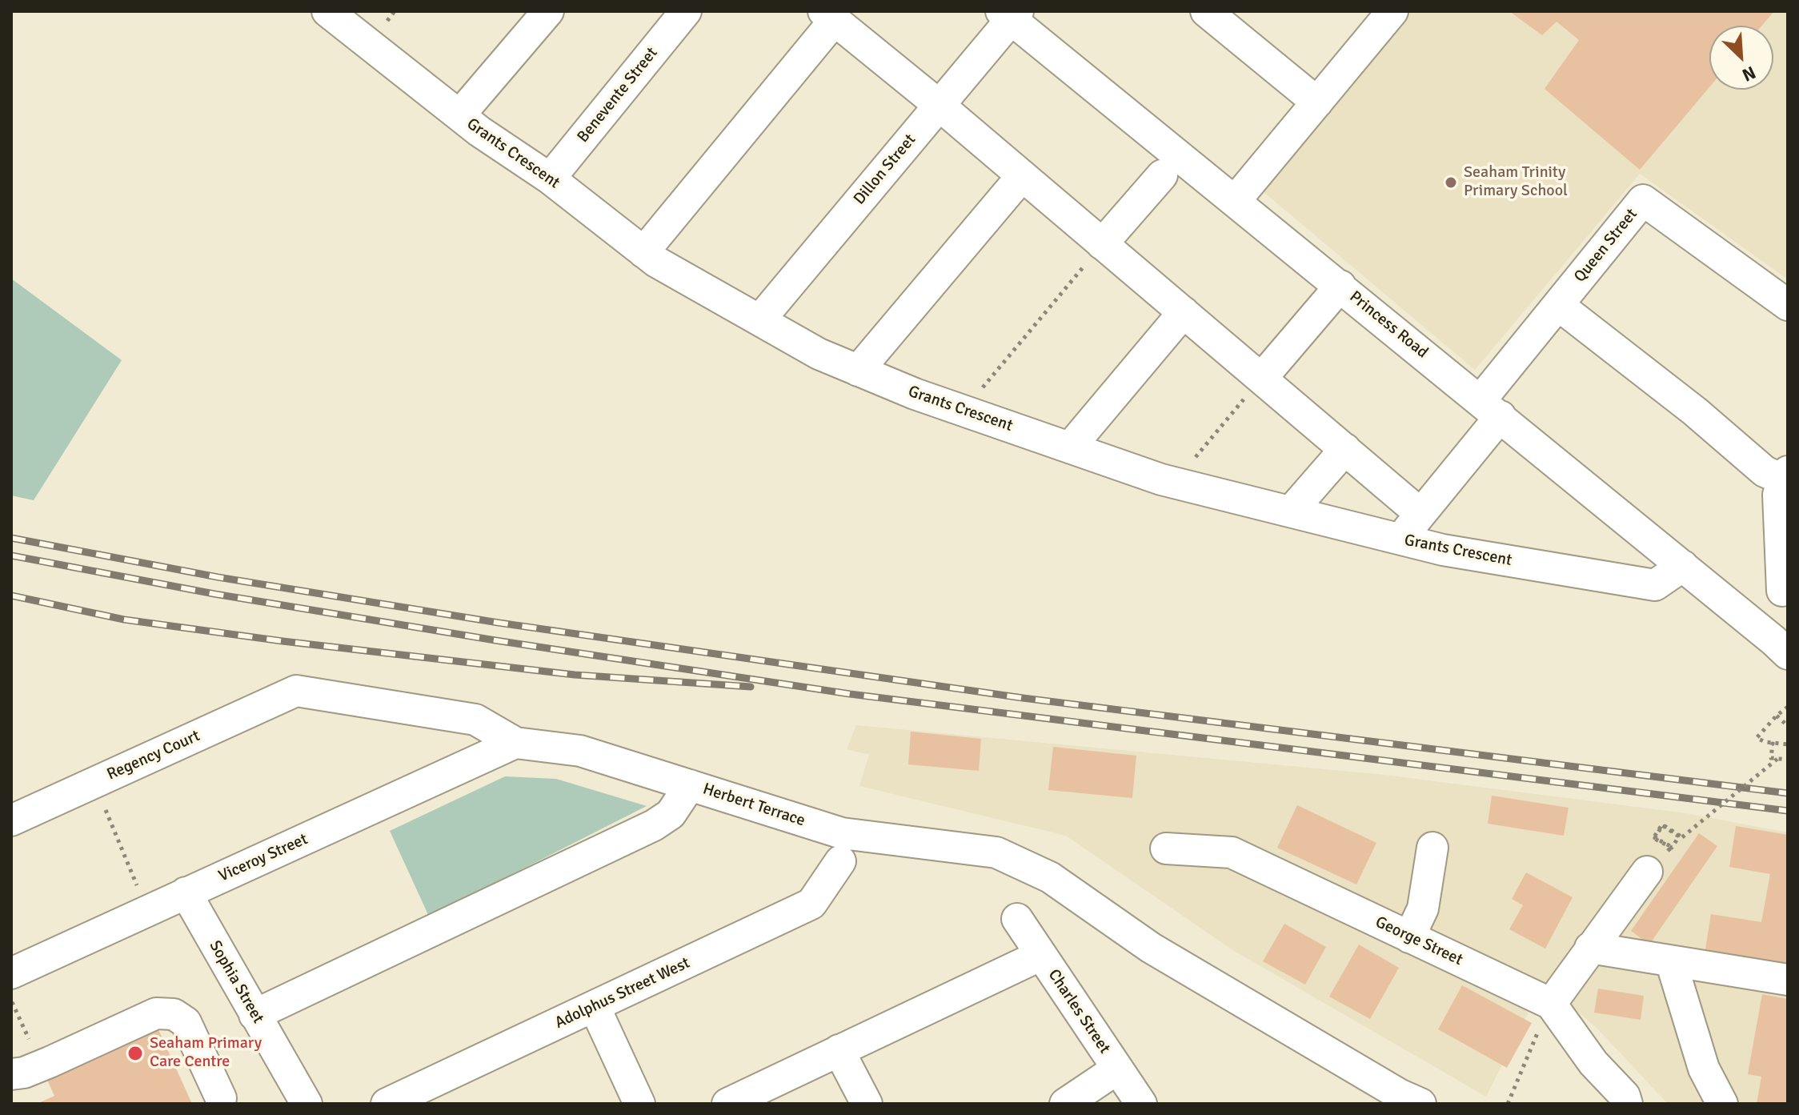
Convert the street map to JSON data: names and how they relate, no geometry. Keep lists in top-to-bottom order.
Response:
{
  "streets": {
    "street": [
      "Benevente Street",
      "Grants Crescent",
      "Dillon Street",
      "Queen Street",
      "Princess Road",
      "Regency Court",
      "Herbert Terrace",
      "Viceroy Street",
      "George Street",
      "Sophia Street",
      "Adolphus Street West",
      "Charles Street"
    ]
  },
  "crossings": [
    ["Benevente Street", "Grants Crescent"],
    ["Grants Crescent", "Dillon Street"],
    ["Grants Crescent", "Queen Street"],
    ["Grants Crescent", "Princess Road"],
    ["Dillon Street", "Princess Road"],
    ["Queen Street", "Princess Road"],
    ["Regency Court", "Herbert Terrace"],
    ["Regency Court", "Viceroy Street"],
    ["Herbert Terrace", "Viceroy Street"],
    ["Viceroy Street", "Sophia Street"]
  ],
  "places": ["Seaham Trinity Primary School", "Seaham Primary Care Centre"],
  "north": "bottom right"
}
